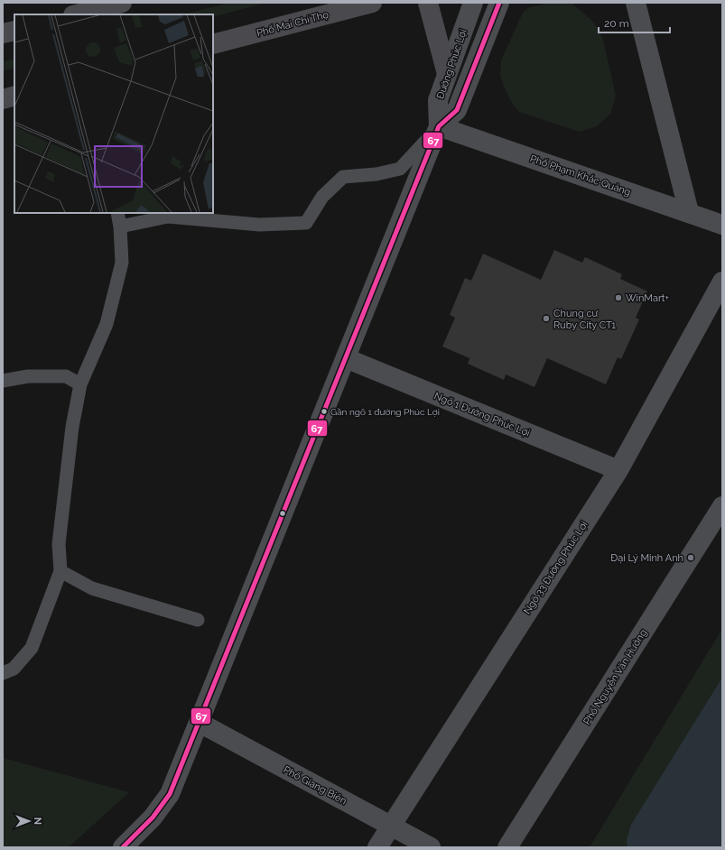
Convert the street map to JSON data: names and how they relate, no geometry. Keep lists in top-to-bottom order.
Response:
{
  "streets": {
    "main road": ["Phố Mai Chí Thọ"],
    "street": [
      "Đường Phúc Lợi",
      "Phố Phạm Khắc Quảng",
      "Ngõ 1 Đường Phúc Lợi",
      "Ngõ 33 Đường Phúc Lợi",
      "Phố Nguyễn Văn Hưởng",
      "Phố Giang Biên"
    ]
  },
  "crossings": [
    ["Đường Phúc Lợi", "Phố Phạm Khắc Quảng"],
    ["Đường Phúc Lợi", "Ngõ 1 Đường Phúc Lợi"],
    ["Đường Phúc Lợi", "Phố Giang Biên"],
    ["Ngõ 1 Đường Phúc Lợi", "Ngõ 33 Đường Phúc Lợi"],
    ["Ngõ 33 Đường Phúc Lợi", "Phố Giang Biên"]
  ],
  "places": [
    "WinMart+",
    "Chung cư Ruby City CT1",
    "Gần ngõ 1 đường Phúc Lợi",
    "Đại Lý Minh Anh"
  ],
  "lines": ["transit line 67"],
  "scale_bar": "20 m",
  "north": "right"
}
